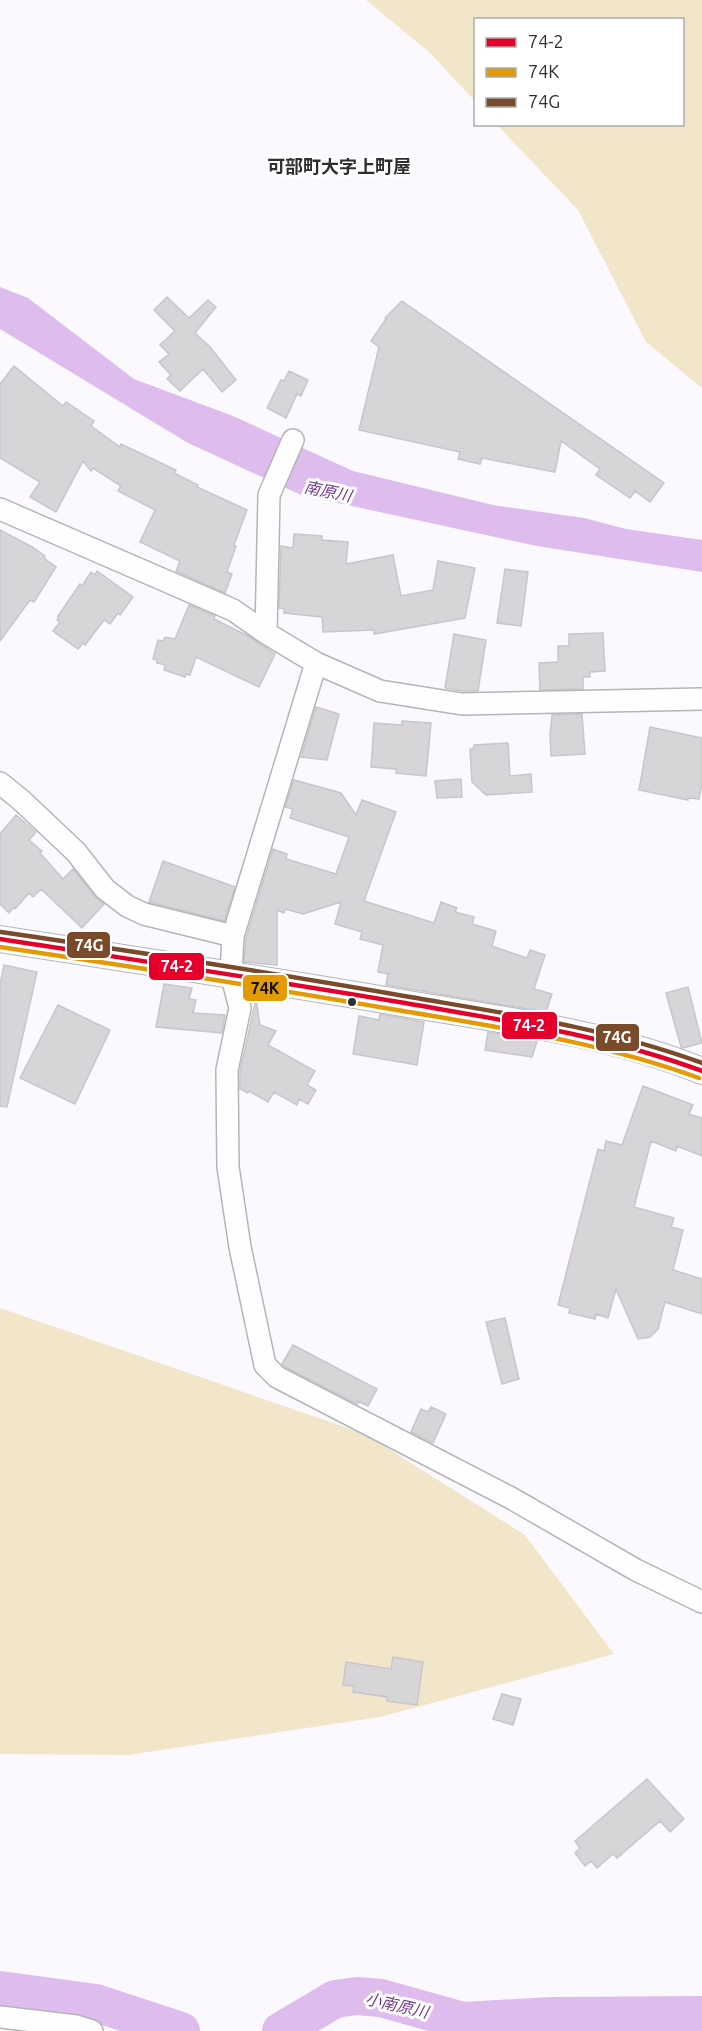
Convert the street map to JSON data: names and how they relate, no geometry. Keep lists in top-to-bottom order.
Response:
{
  "districts": ["可部町大字上町屋"],
  "water": ["南原川", "小南原川"],
  "lines": ["transit line 74G", "transit line 74-2", "transit line 74K"],
  "legend": ["74-2", "74K", "74G"]
}
